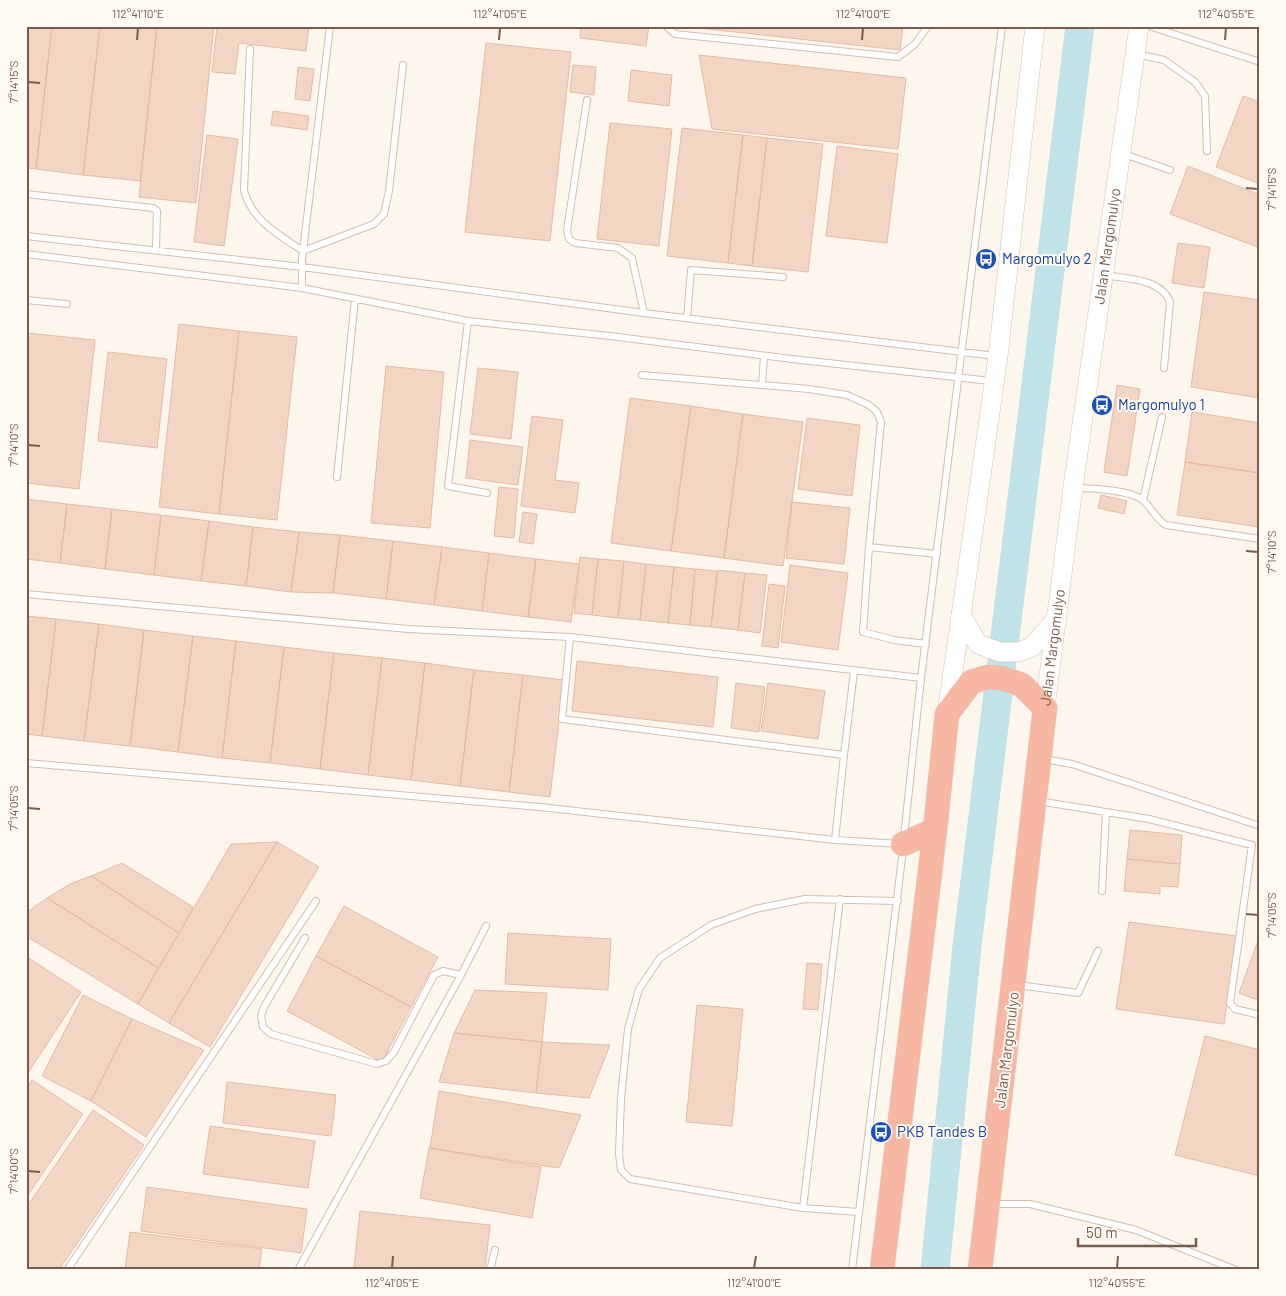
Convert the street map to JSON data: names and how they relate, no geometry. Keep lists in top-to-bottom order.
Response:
{
  "streets": {
    "highway": ["Jalan Margomulyo"]
  },
  "places": {
    "bus stop": ["Margomulyo 2", "Margomulyo 1", "PKB Tandes B"]
  },
  "scale_bar": "50 m",
  "coordinates": [
    "112°41'10\"E",
    "112°41'05\"E",
    "112°41'00\"E",
    "112°40'55\"E",
    "7°14'15\"S",
    "7°14'10\"S",
    "7°14'05\"S",
    "7°14'00\"S"
  ]
}
